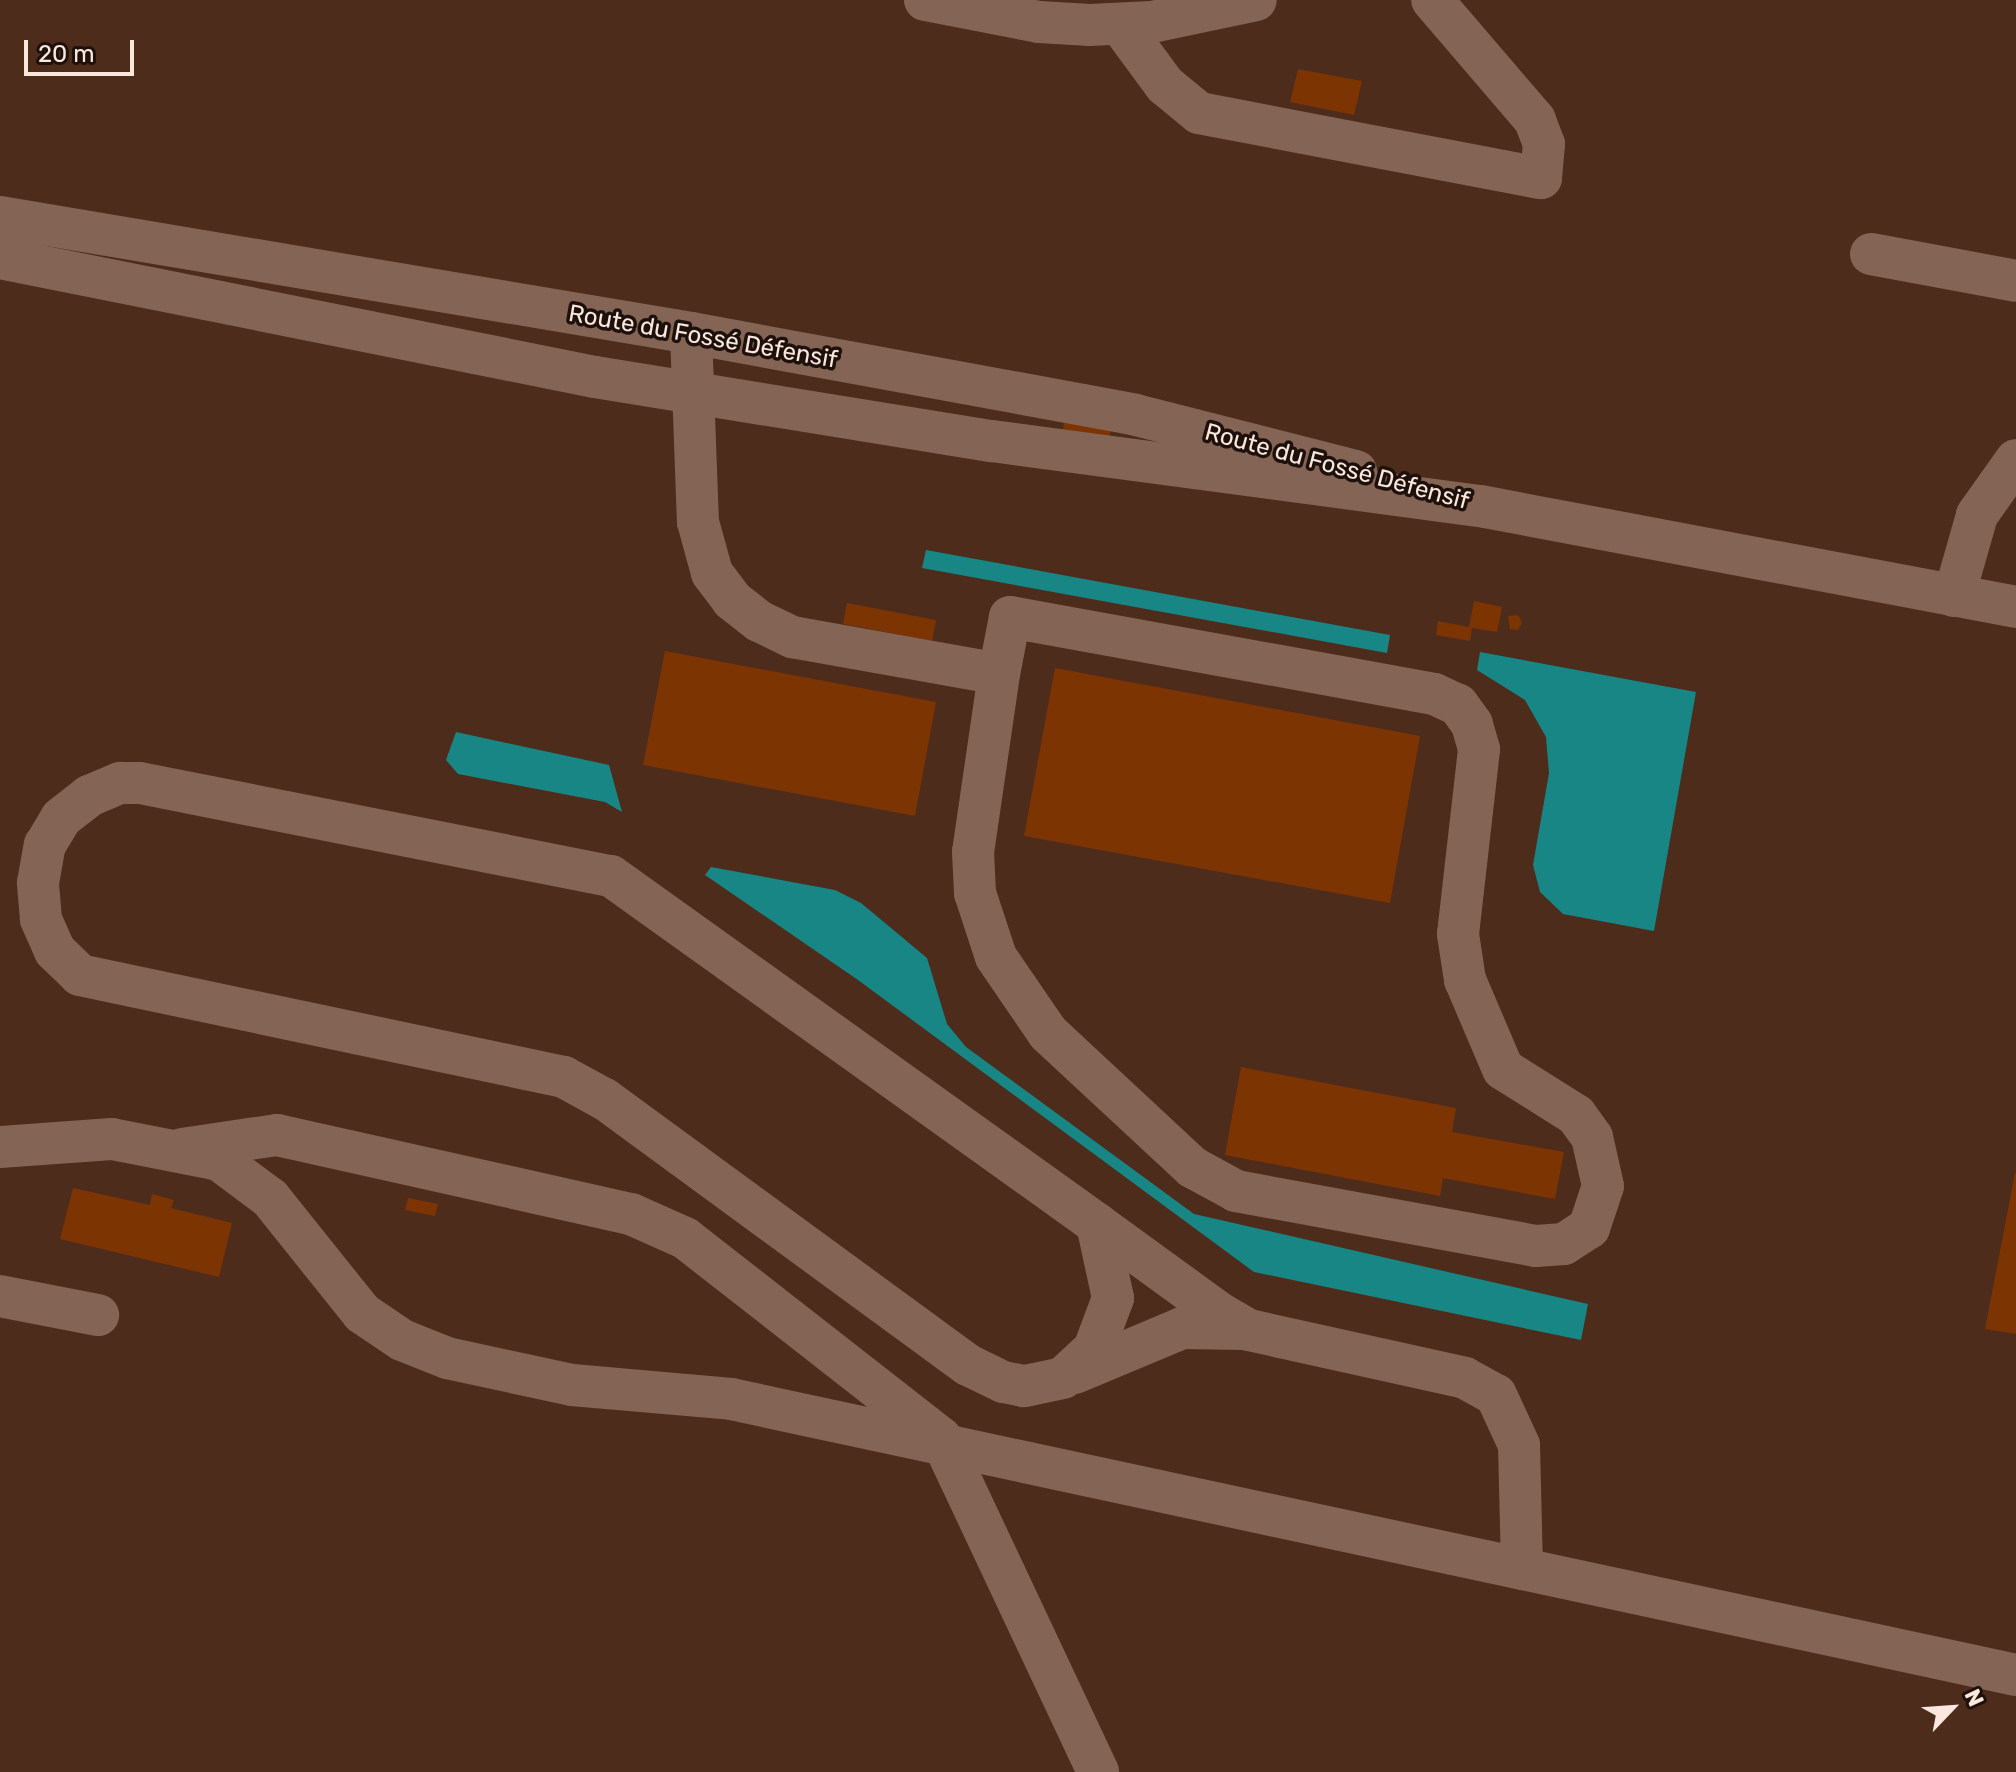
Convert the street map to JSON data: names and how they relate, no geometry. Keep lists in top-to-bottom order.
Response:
{
  "streets": {
    "street": ["Route du Fossé Défensif"]
  },
  "scale_bar": "20 m",
  "north": "top right"
}
